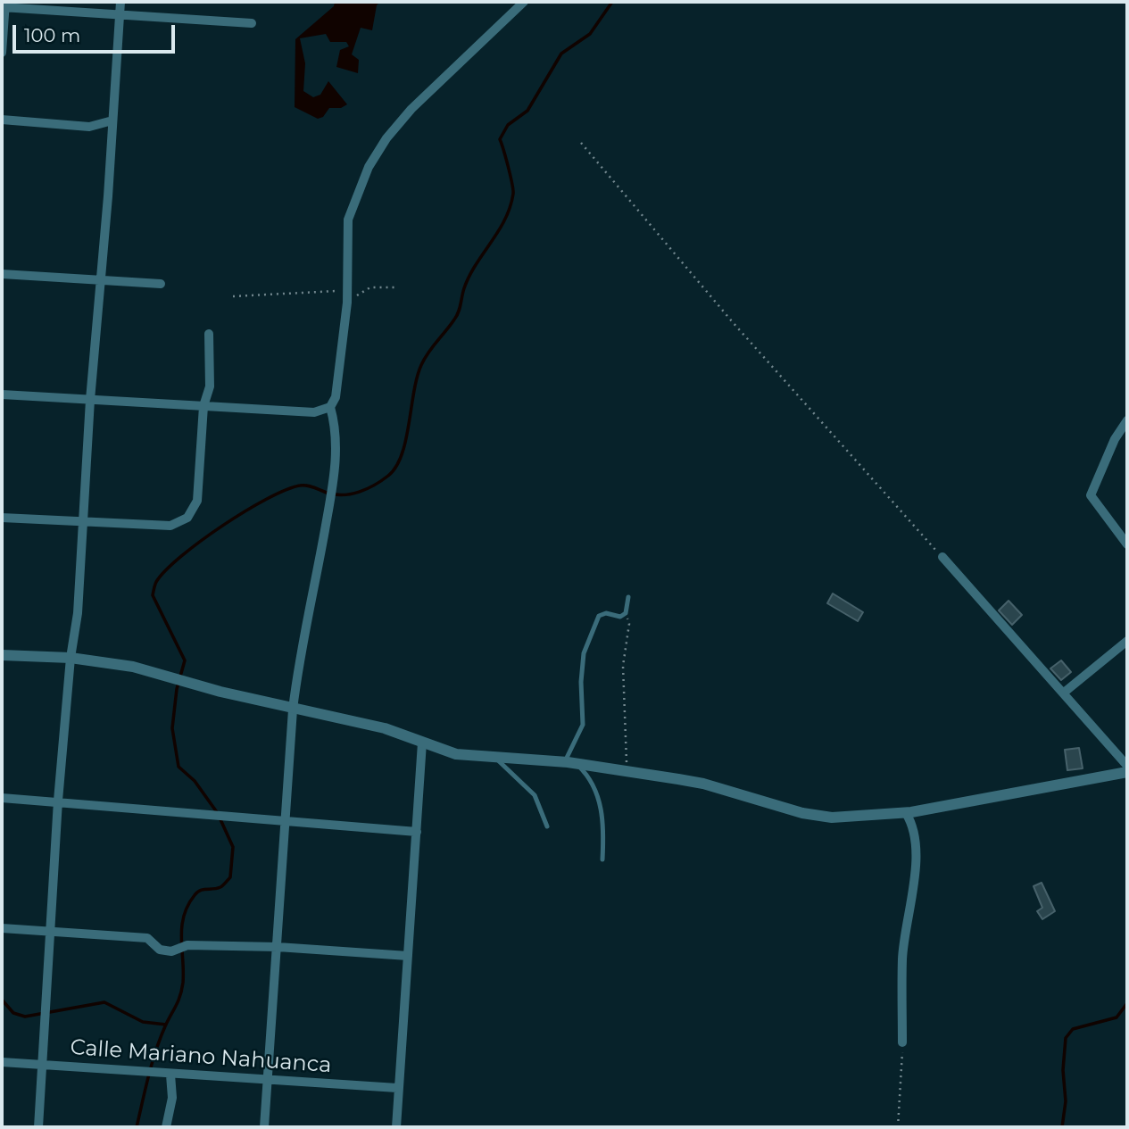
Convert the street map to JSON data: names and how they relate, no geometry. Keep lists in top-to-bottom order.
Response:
{
  "streets": {
    "street": ["Calle Mariano Nahuanca"]
  },
  "scale_bar": "100 m"
}
